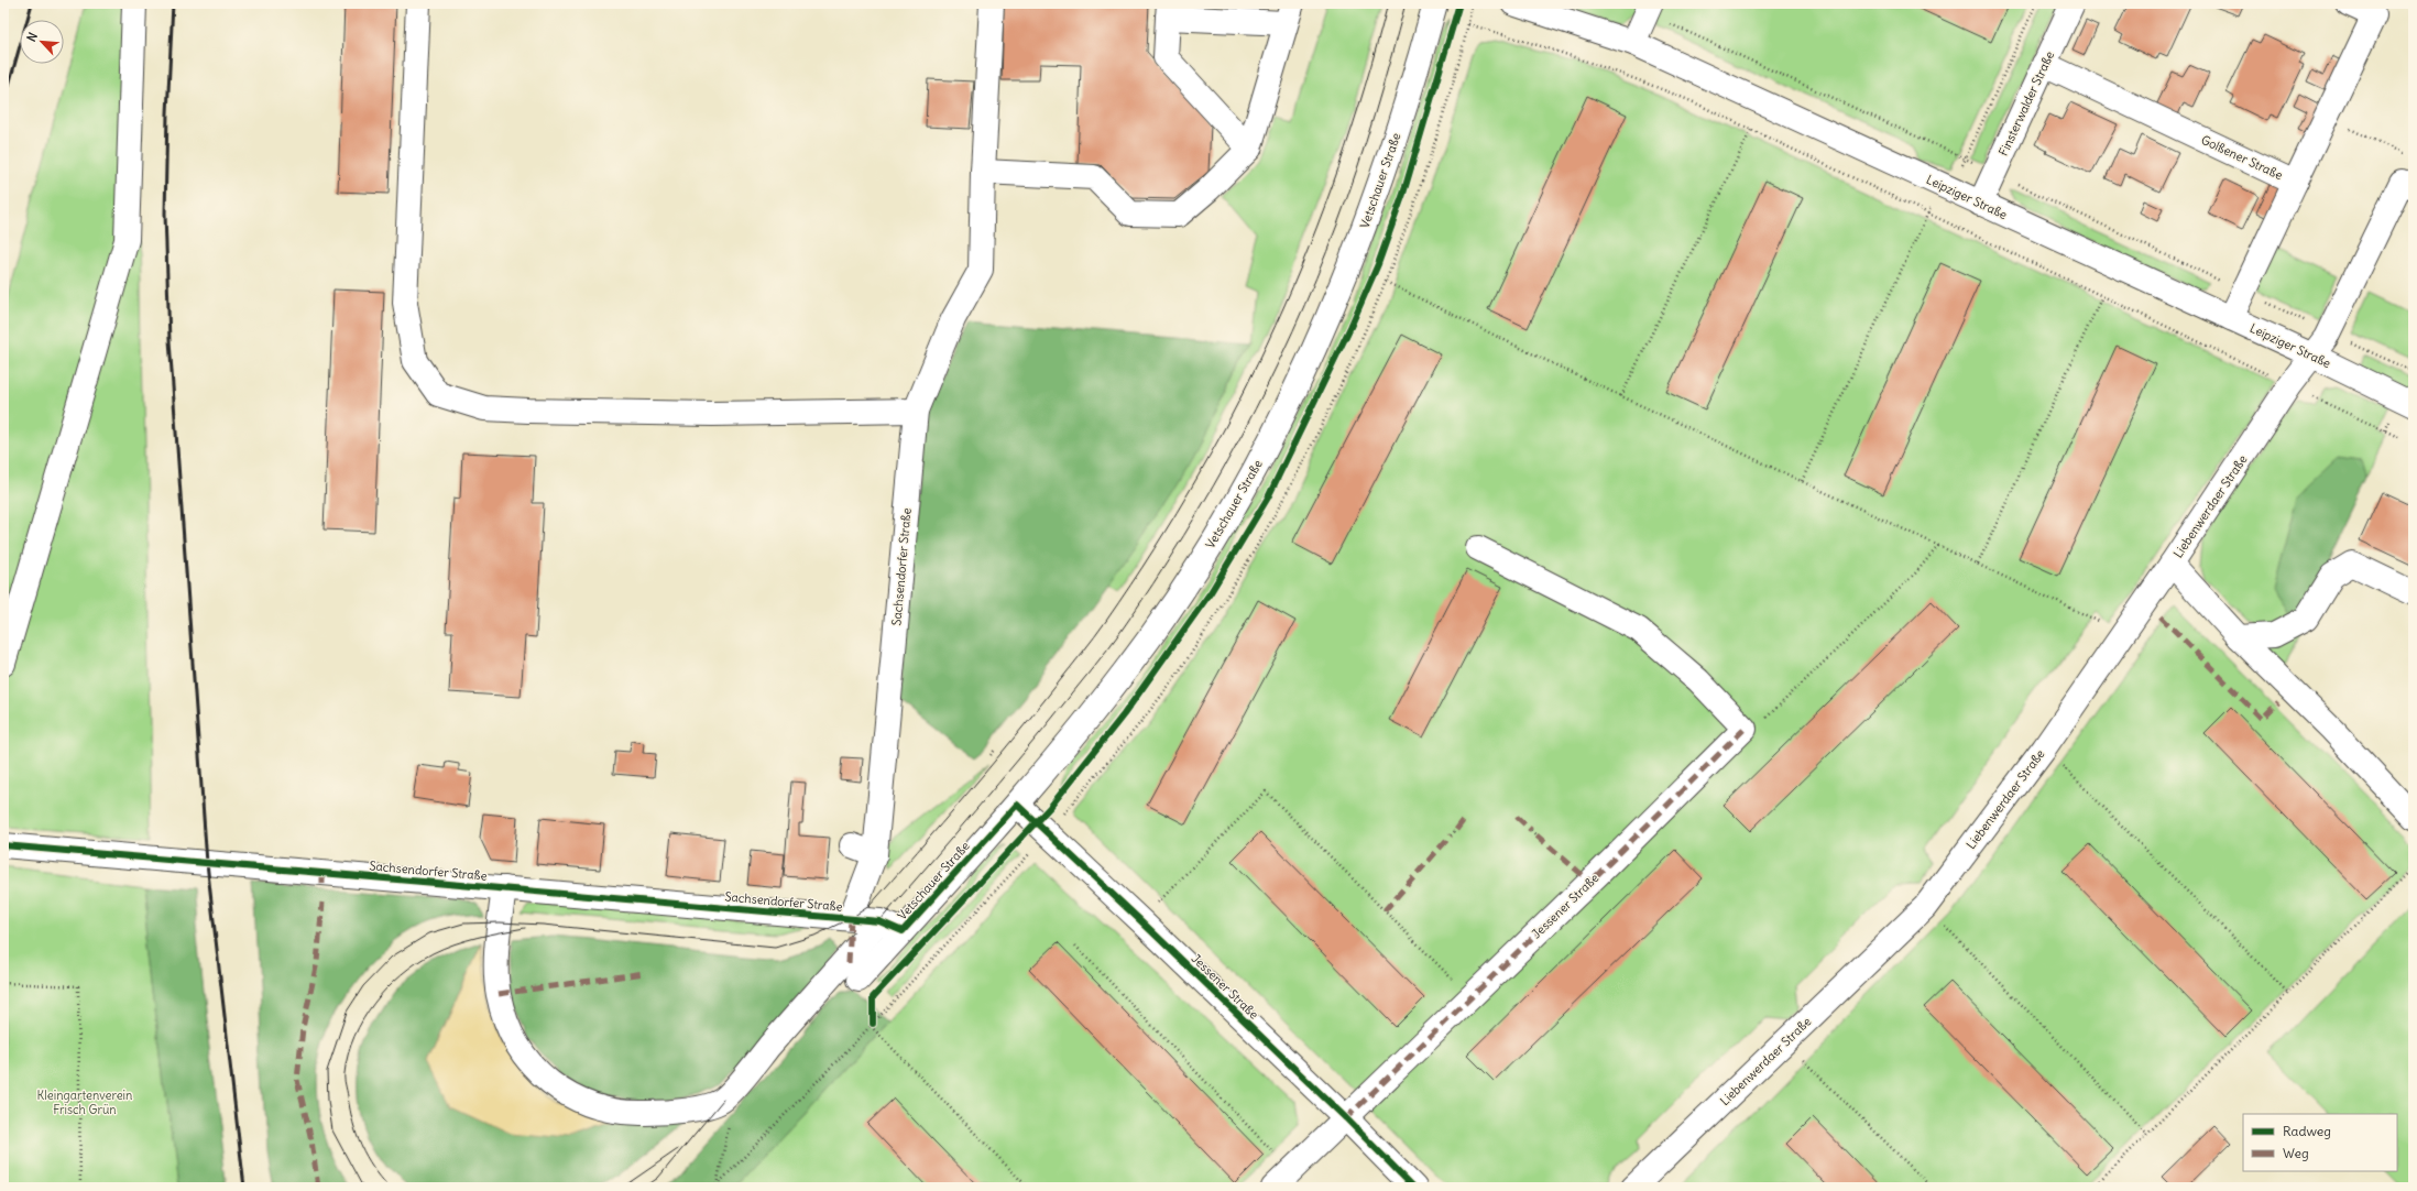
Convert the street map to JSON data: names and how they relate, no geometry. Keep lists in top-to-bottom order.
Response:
{
  "streets": {
    "street": [
      "Finsterwalder Straße",
      "Golßener Straße",
      "Vetschauer Straße",
      "Leipziger Straße",
      "Liebenwerdaer Straße",
      "Sachsendorfer Straße",
      "Jessener Straße"
    ]
  },
  "crossings": [
    ["Finsterwalder Straße", "Golßener Straße"],
    ["Finsterwalder Straße", "Leipziger Straße"],
    ["Vetschauer Straße", "Sachsendorfer Straße"],
    ["Vetschauer Straße", "Jessener Straße"],
    ["Leipziger Straße", "Liebenwerdaer Straße"]
  ],
  "parks": ["Kleingartenverein Frisch Grün"],
  "legend": ["Radweg", "Weg"],
  "north": "top left"
}
